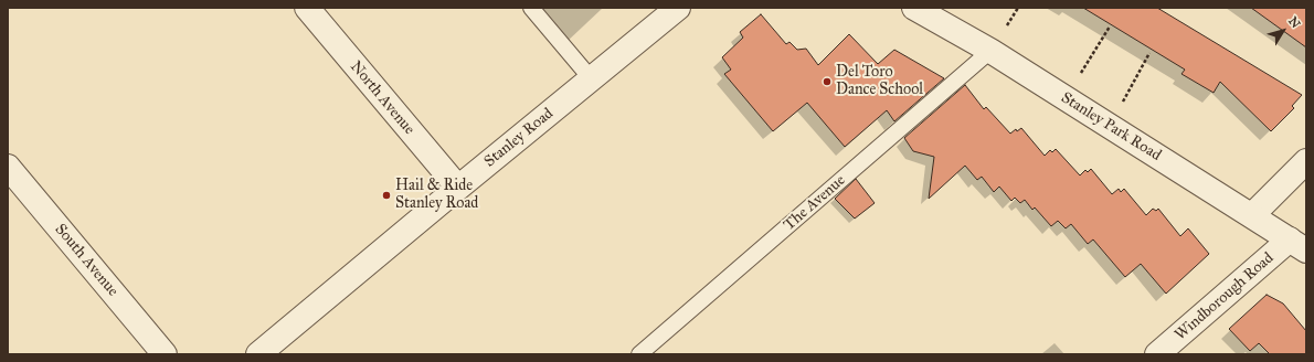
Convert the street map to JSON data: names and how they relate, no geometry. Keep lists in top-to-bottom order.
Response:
{
  "streets": {
    "street": [
      "North Avenue",
      "Stanley Park Road",
      "Stanley Road",
      "South Avenue",
      "Windborough Road"
    ],
    "lane": ["The Avenue"]
  },
  "crossings": [
    ["North Avenue", "Stanley Road"],
    ["Stanley Park Road", "The Avenue"],
    ["Stanley Park Road", "Windborough Road"]
  ],
  "places": ["Del Toro Dance School", "Hail & Ride Stanley Road"],
  "north": "top right"
}
